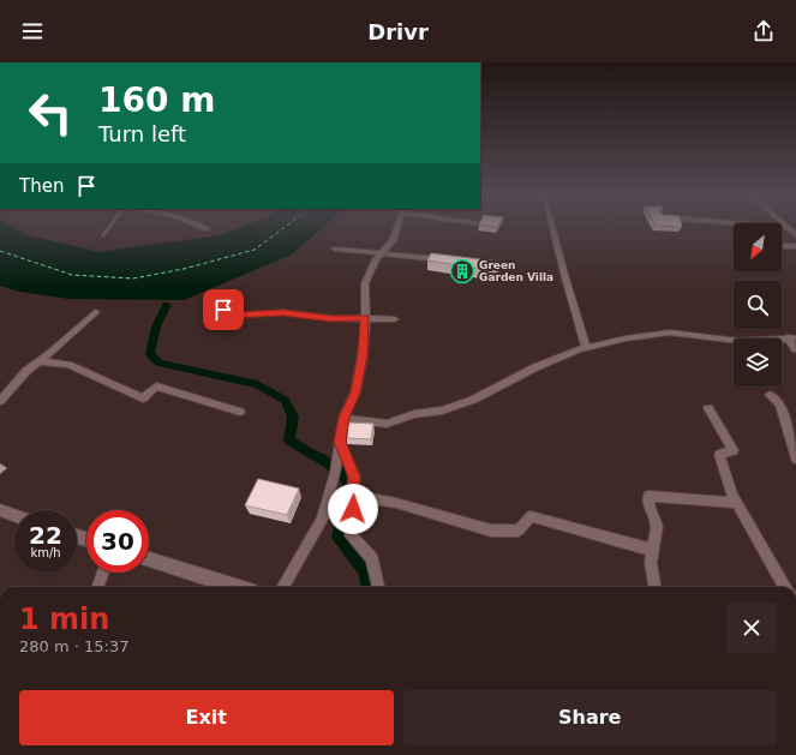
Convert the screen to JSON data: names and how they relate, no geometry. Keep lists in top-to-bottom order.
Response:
{
  "places": {
    "building": ["Green Garden Villa"]
  },
  "north": "bottom left",
  "page": {
    "header": "Drivr",
    "turn": ["160 m", "Turn left"],
    "then": "Then",
    "speed": "22 km/h",
    "limit": "30",
    "heading": ["1 min", "280 m · 15:37"],
    "buttons": ["Exit", "Share"]
  }
}
